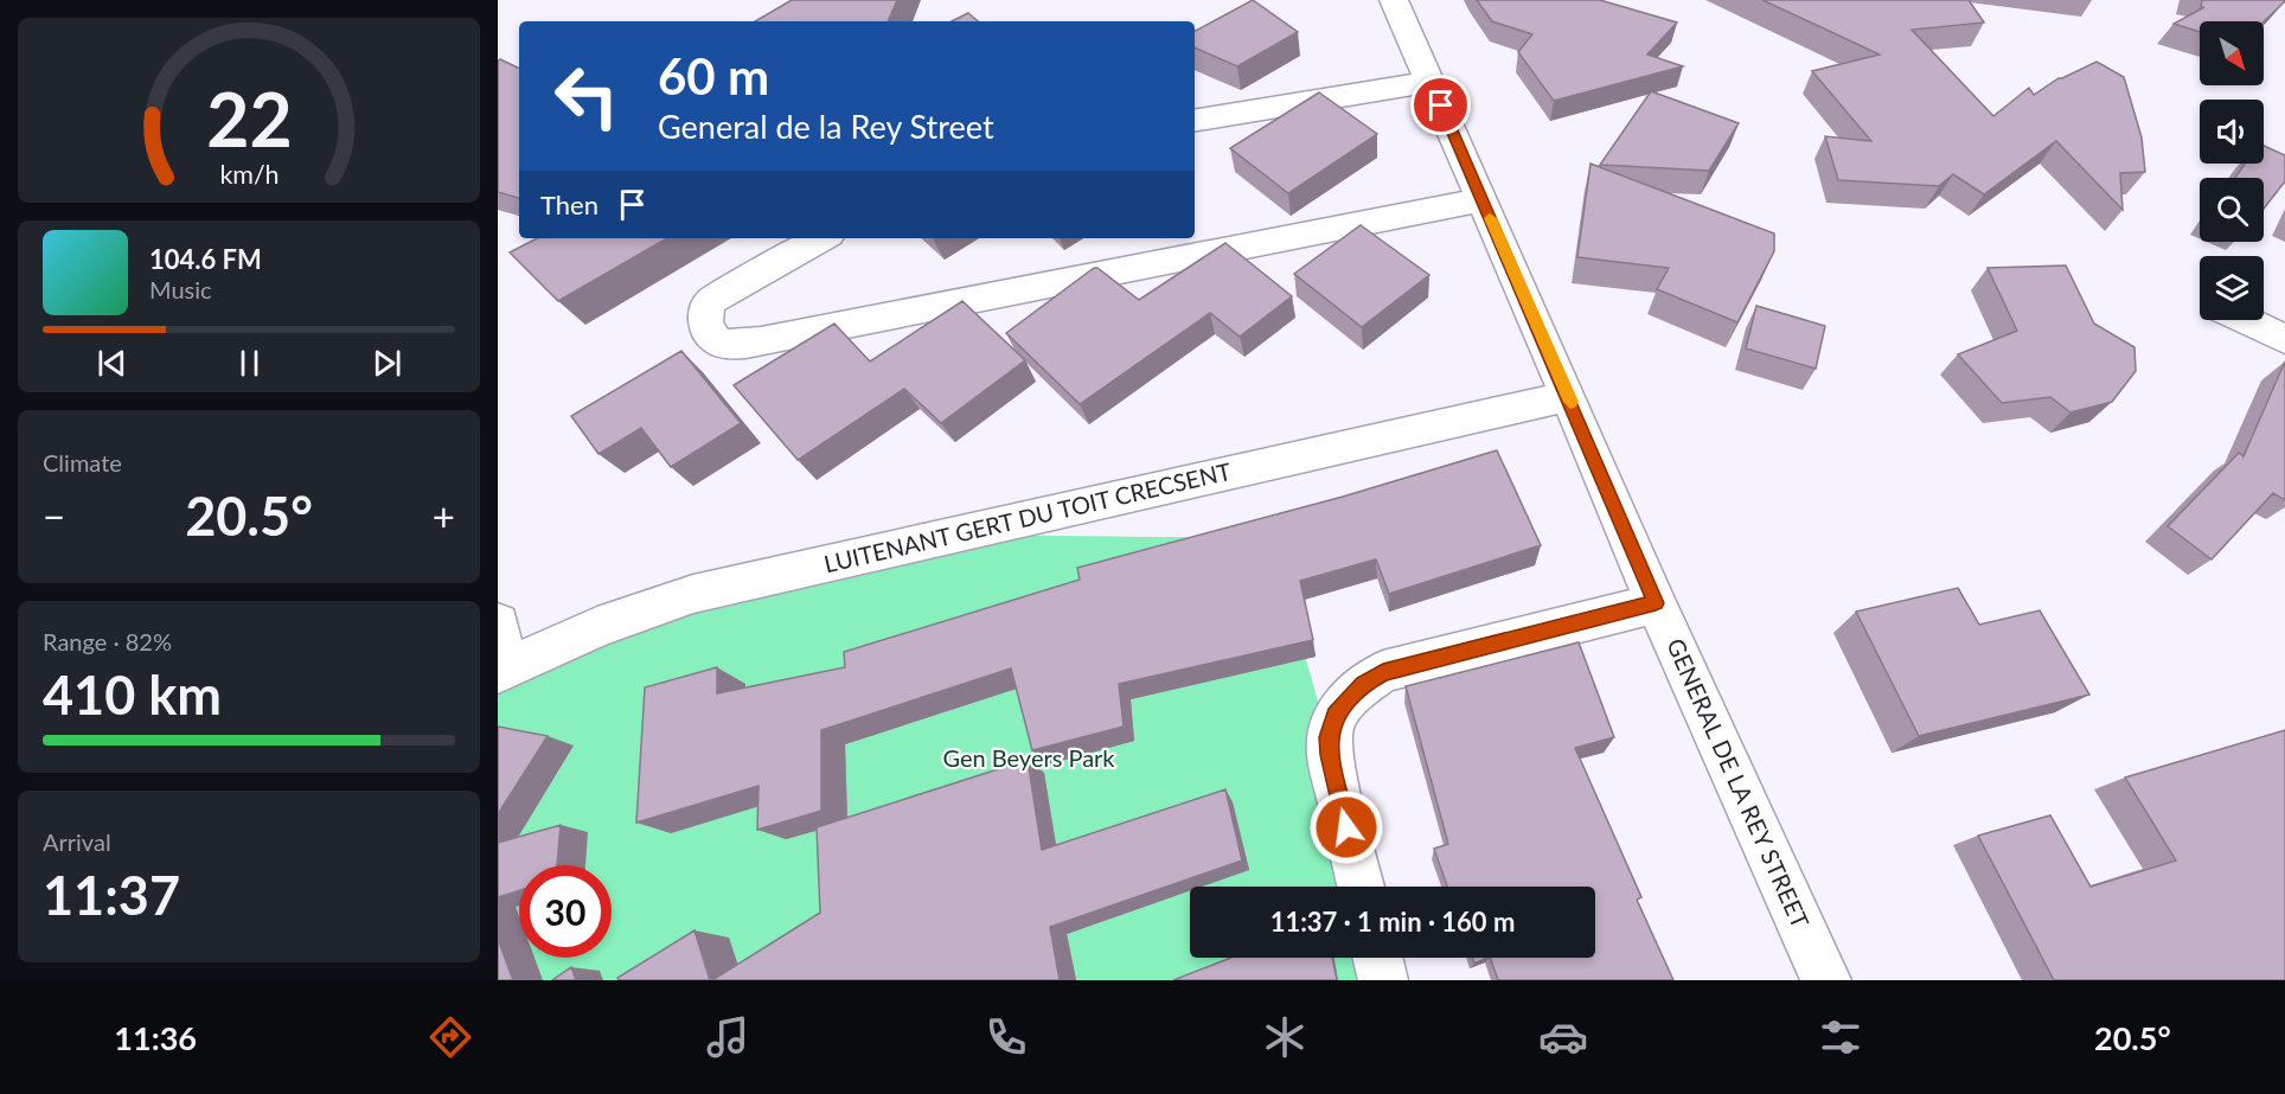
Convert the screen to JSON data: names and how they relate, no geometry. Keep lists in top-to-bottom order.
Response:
{
  "streets": {
    "street": ["LUITENANT GERT DU TOIT CRECSENT", "GENERAL DE LA REY STREET"]
  },
  "crossings": [
    ["LUITENANT GERT DU TOIT CRECSENT", "GENERAL DE LA REY STREET"]
  ],
  "parks": ["Gen Beyers Park"],
  "north": "bottom right",
  "page": {
    "turn": ["60 m", "General de la Rey Street"],
    "then": "Then",
    "song": ["104.6 FM", "Music"],
    "tile": [
      "Climate",
      ["Range · 82%", "410 km"],
      ["Arrival", "11:37"]
    ],
    "heat": ["−", "20.5°", "+"],
    "limit": "30",
    "trip": "11:37 · 1 min · 160 m",
    "tabs": ["11:36", "20.5°"],
    "gauge": ["22", "km/h"]
  }
}
